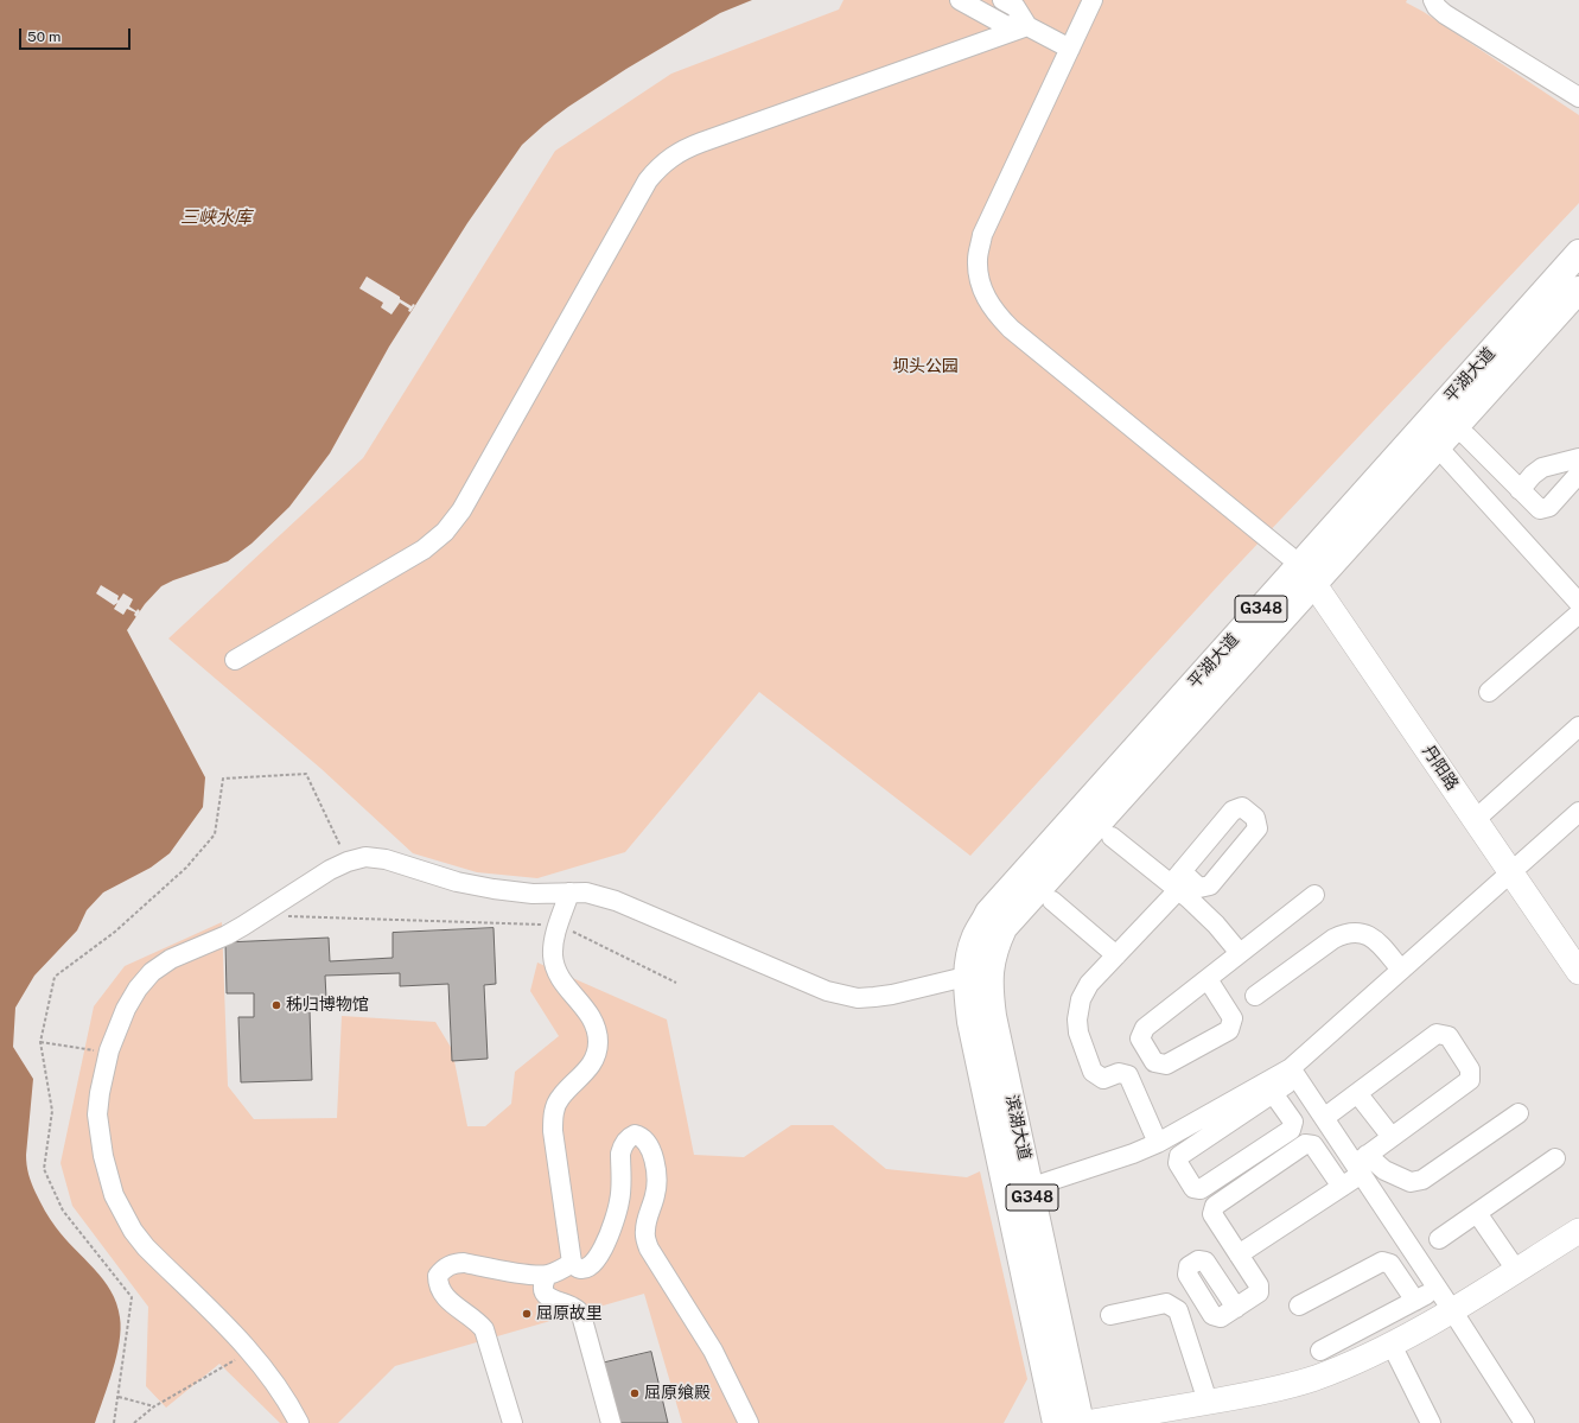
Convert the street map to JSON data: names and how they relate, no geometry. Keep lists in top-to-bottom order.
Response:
{
  "streets": {
    "highway": ["平湖大道", "G348", "滨湖大道"],
    "main road": ["丹阳路"]
  },
  "crossings": [
    ["平湖大道", "丹阳路"],
    ["平湖大道", "滨湖大道"]
  ],
  "water": ["三峡水库"],
  "parks": ["坝头公园"],
  "places": ["秭归博物馆", "屈原故里", "屈原飨殿"],
  "scale_bar": "50 m"
}
